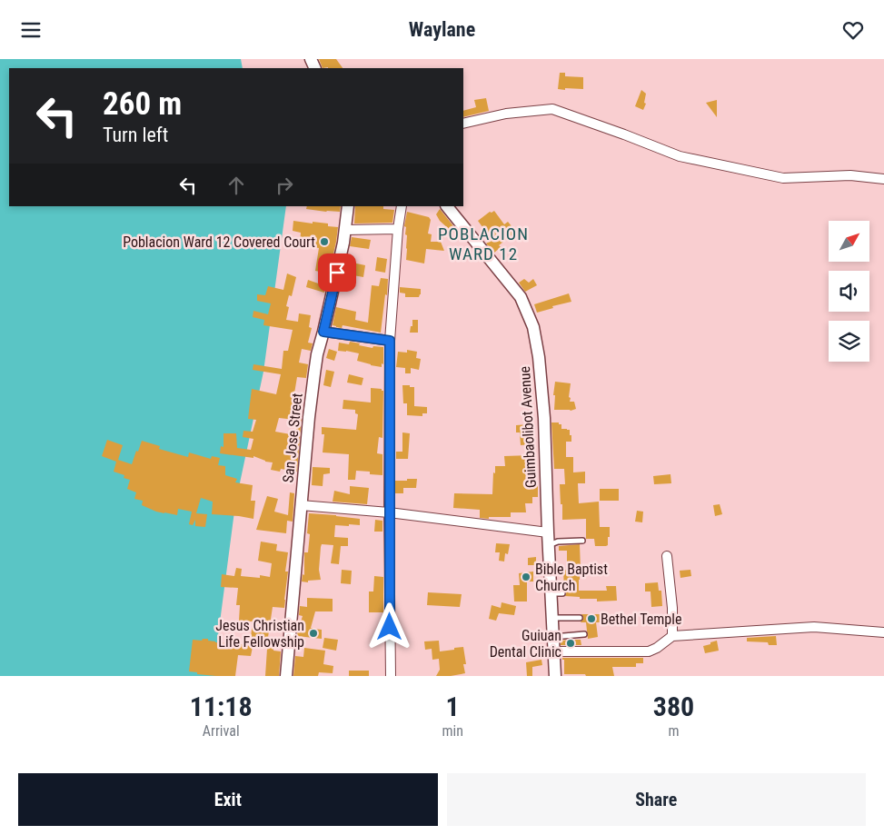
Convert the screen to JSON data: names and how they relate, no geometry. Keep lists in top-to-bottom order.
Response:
{
  "streets": {
    "street": ["Guimbaolibot Avenue", "San Jose Street"]
  },
  "districts": ["POBLACION WARD 12"],
  "places": [
    "Poblacion Ward 12 Covered Court",
    "Bible Baptist Church",
    "Bethel Temple",
    "Jesus Christian Life Fellowship",
    "Guiuan Dental Clinic"
  ],
  "north": "top right",
  "page": {
    "header": "Waylane",
    "turn": ["260 m", "Turn left"],
    "eta": [
      "11:18",
      "Arrival",
      "1",
      "min",
      "380",
      "m"
    ],
    "buttons": ["Exit", "Share"]
  }
}
